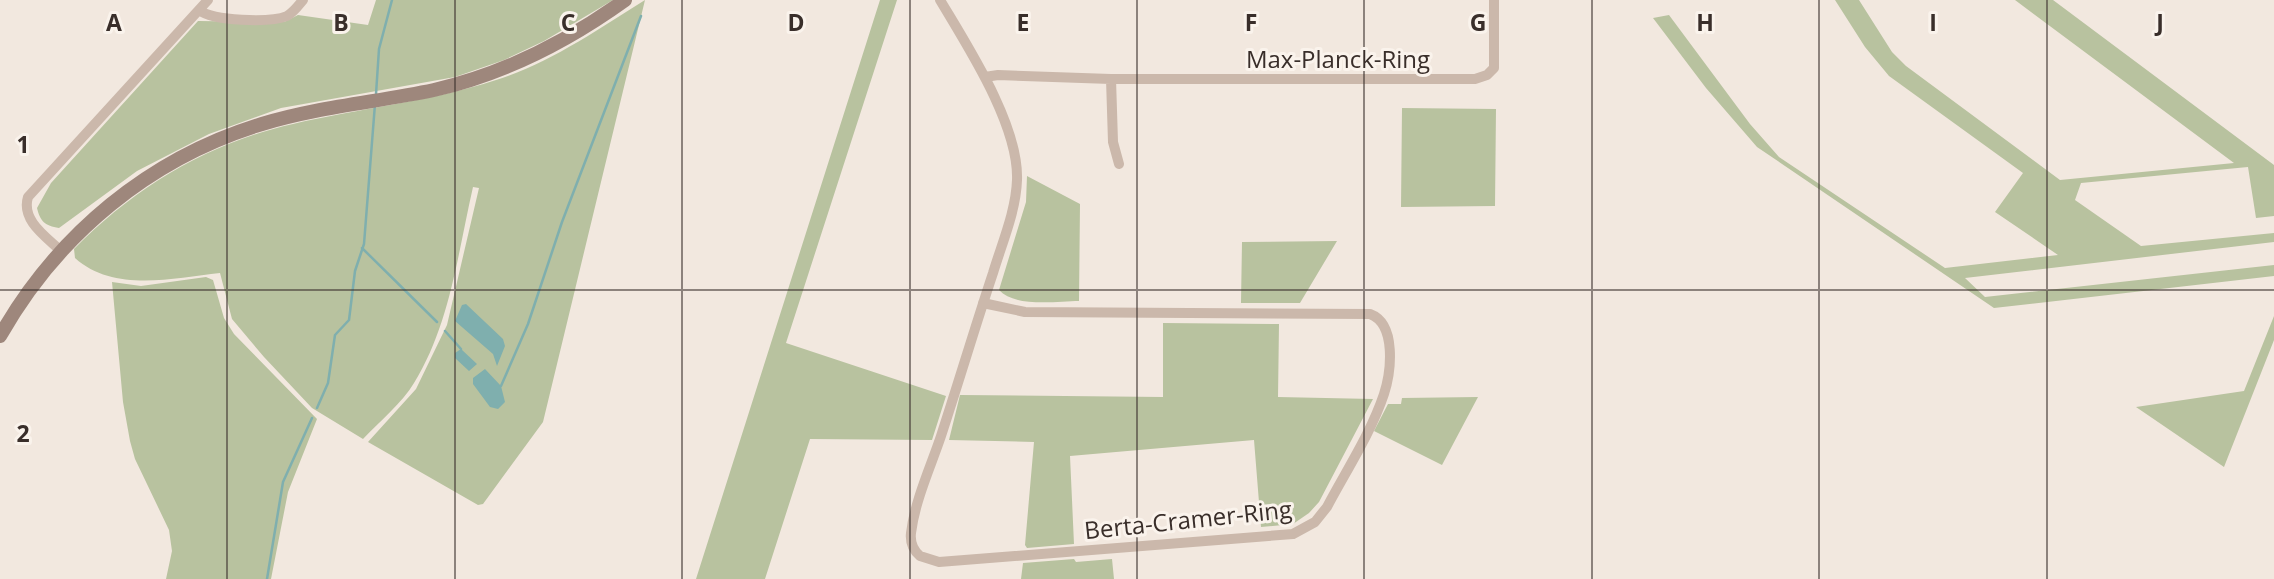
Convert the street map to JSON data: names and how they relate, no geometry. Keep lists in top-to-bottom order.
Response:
{
  "streets": {
    "street": ["Max-Planck-Ring", "Berta-Cramer-Ring"]
  },
  "crossings": [
    ["Max-Planck-Ring", "Berta-Cramer-Ring"]
  ],
  "grid": {
    "columns": [
      "A",
      "B",
      "C",
      "D",
      "E",
      "F",
      "G",
      "H",
      "I",
      "J"
    ],
    "rows": ["1", "2"]
  }
}
